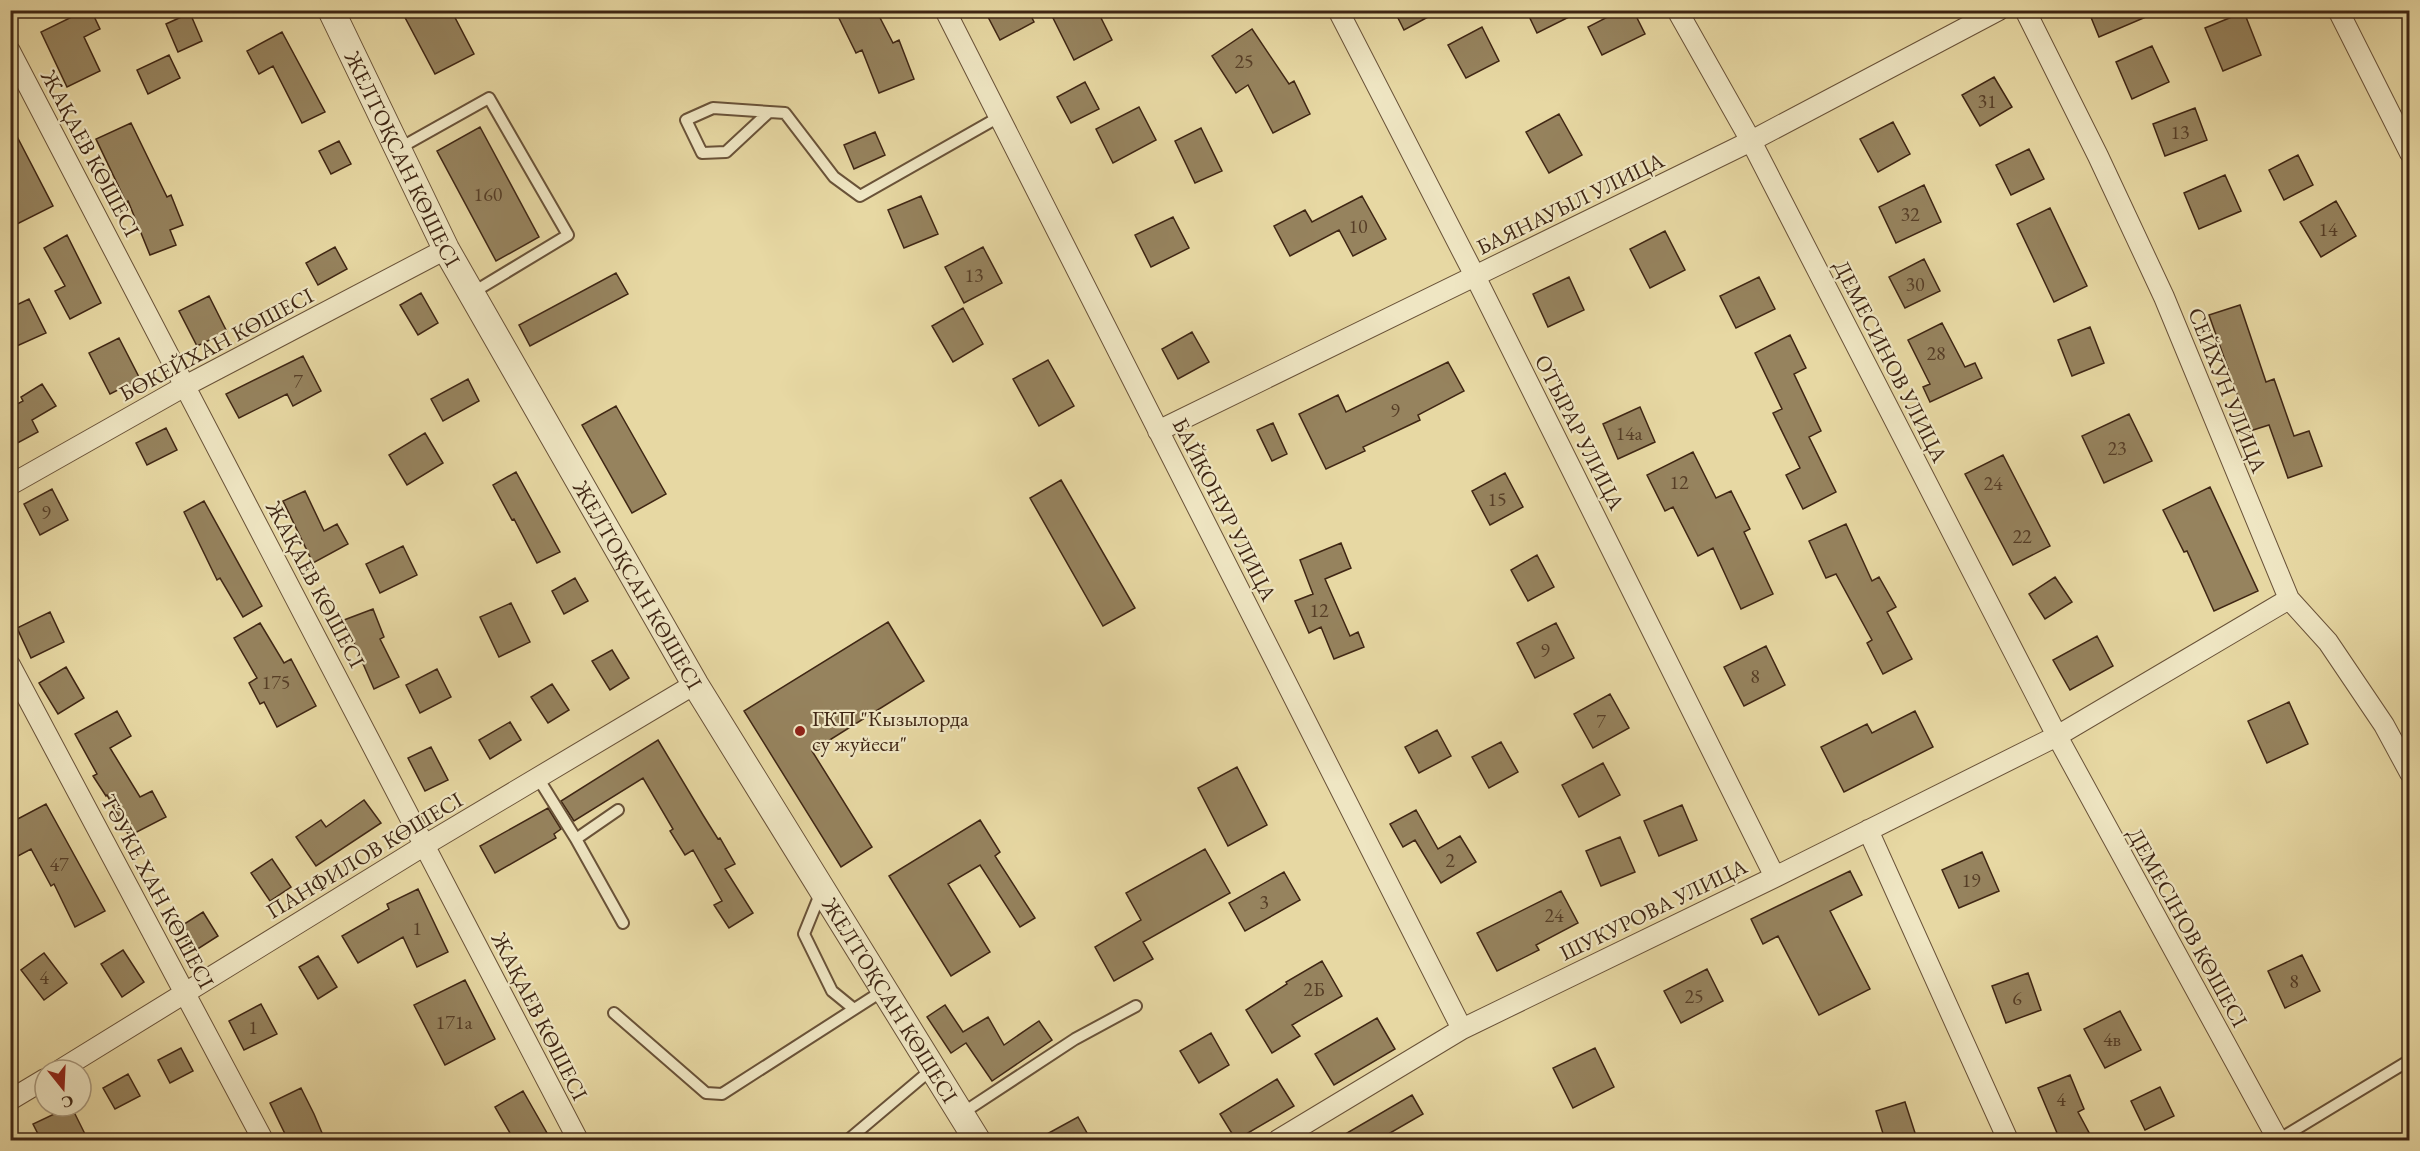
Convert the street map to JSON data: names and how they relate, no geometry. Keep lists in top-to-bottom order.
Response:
{
  "streets": {
    "street": [
      "ЖАҚАЕВ КӨШЕСІ",
      "ЖЕЛТОҚСАН КӨШЕСІ",
      "БАЯНАУЫЛ УЛИЦА",
      "БӨКЕЙХАН КӨШЕСІ",
      "ДЕМЕСИНОВ УЛИЦА",
      "СЕЙХУН УЛИЦА",
      "ОТЫРАР УЛИЦА",
      "БАЙКОНУР УЛИЦА",
      "ПАНФИЛОВ КӨШЕСІ",
      "ТӘУКЕ ХАН КӨШЕСІ",
      "ШУКУРОВА УЛИЦА",
      "ДЕМЕСІНОВ КӨШЕСІ"
    ]
  },
  "crossings": [
    ["ЖАҚАЕВ КӨШЕСІ", "БӨКЕЙХАН КӨШЕСІ"],
    ["ЖАҚАЕВ КӨШЕСІ", "ПАНФИЛОВ КӨШЕСІ"],
    ["ЖЕЛТОҚСАН КӨШЕСІ", "БӨКЕЙХАН КӨШЕСІ"],
    ["ЖЕЛТОҚСАН КӨШЕСІ", "ПАНФИЛОВ КӨШЕСІ"],
    ["БАЯНАУЫЛ УЛИЦА", "ДЕМЕСИНОВ УЛИЦА"],
    ["БАЯНАУЫЛ УЛИЦА", "ОТЫРАР УЛИЦА"],
    ["БАЯНАУЫЛ УЛИЦА", "БАЙКОНУР УЛИЦА"],
    ["ДЕМЕСИНОВ УЛИЦА", "ШУКУРОВА УЛИЦА"],
    ["ДЕМЕСИНОВ УЛИЦА", "ДЕМЕСІНОВ КӨШЕСІ"],
    ["СЕЙХУН УЛИЦА", "ШУКУРОВА УЛИЦА"],
    ["ОТЫРАР УЛИЦА", "ШУКУРОВА УЛИЦА"],
    ["БАЙКОНУР УЛИЦА", "ШУКУРОВА УЛИЦА"],
    ["ПАНФИЛОВ КӨШЕСІ", "ТӘУКЕ ХАН КӨШЕСІ"],
    ["ШУКУРОВА УЛИЦА", "ДЕМЕСІНОВ КӨШЕСІ"]
  ],
  "places": ["ГКП \"Кызылорда су жуйеси\""],
  "house_numbers": [
    "25",
    "31",
    "13",
    "160",
    "32",
    "10",
    "14",
    "13",
    "30",
    "28",
    "7",
    "9",
    "14а",
    "23",
    "12",
    "24",
    "15",
    "9",
    "22",
    "12",
    "9",
    "8",
    "175",
    "7",
    "2",
    "47",
    "19",
    "3",
    "24",
    "1",
    "4",
    "8",
    "2Б",
    "25",
    "6",
    "171а",
    "1",
    "4в",
    "4"
  ],
  "north": "bottom"
}
